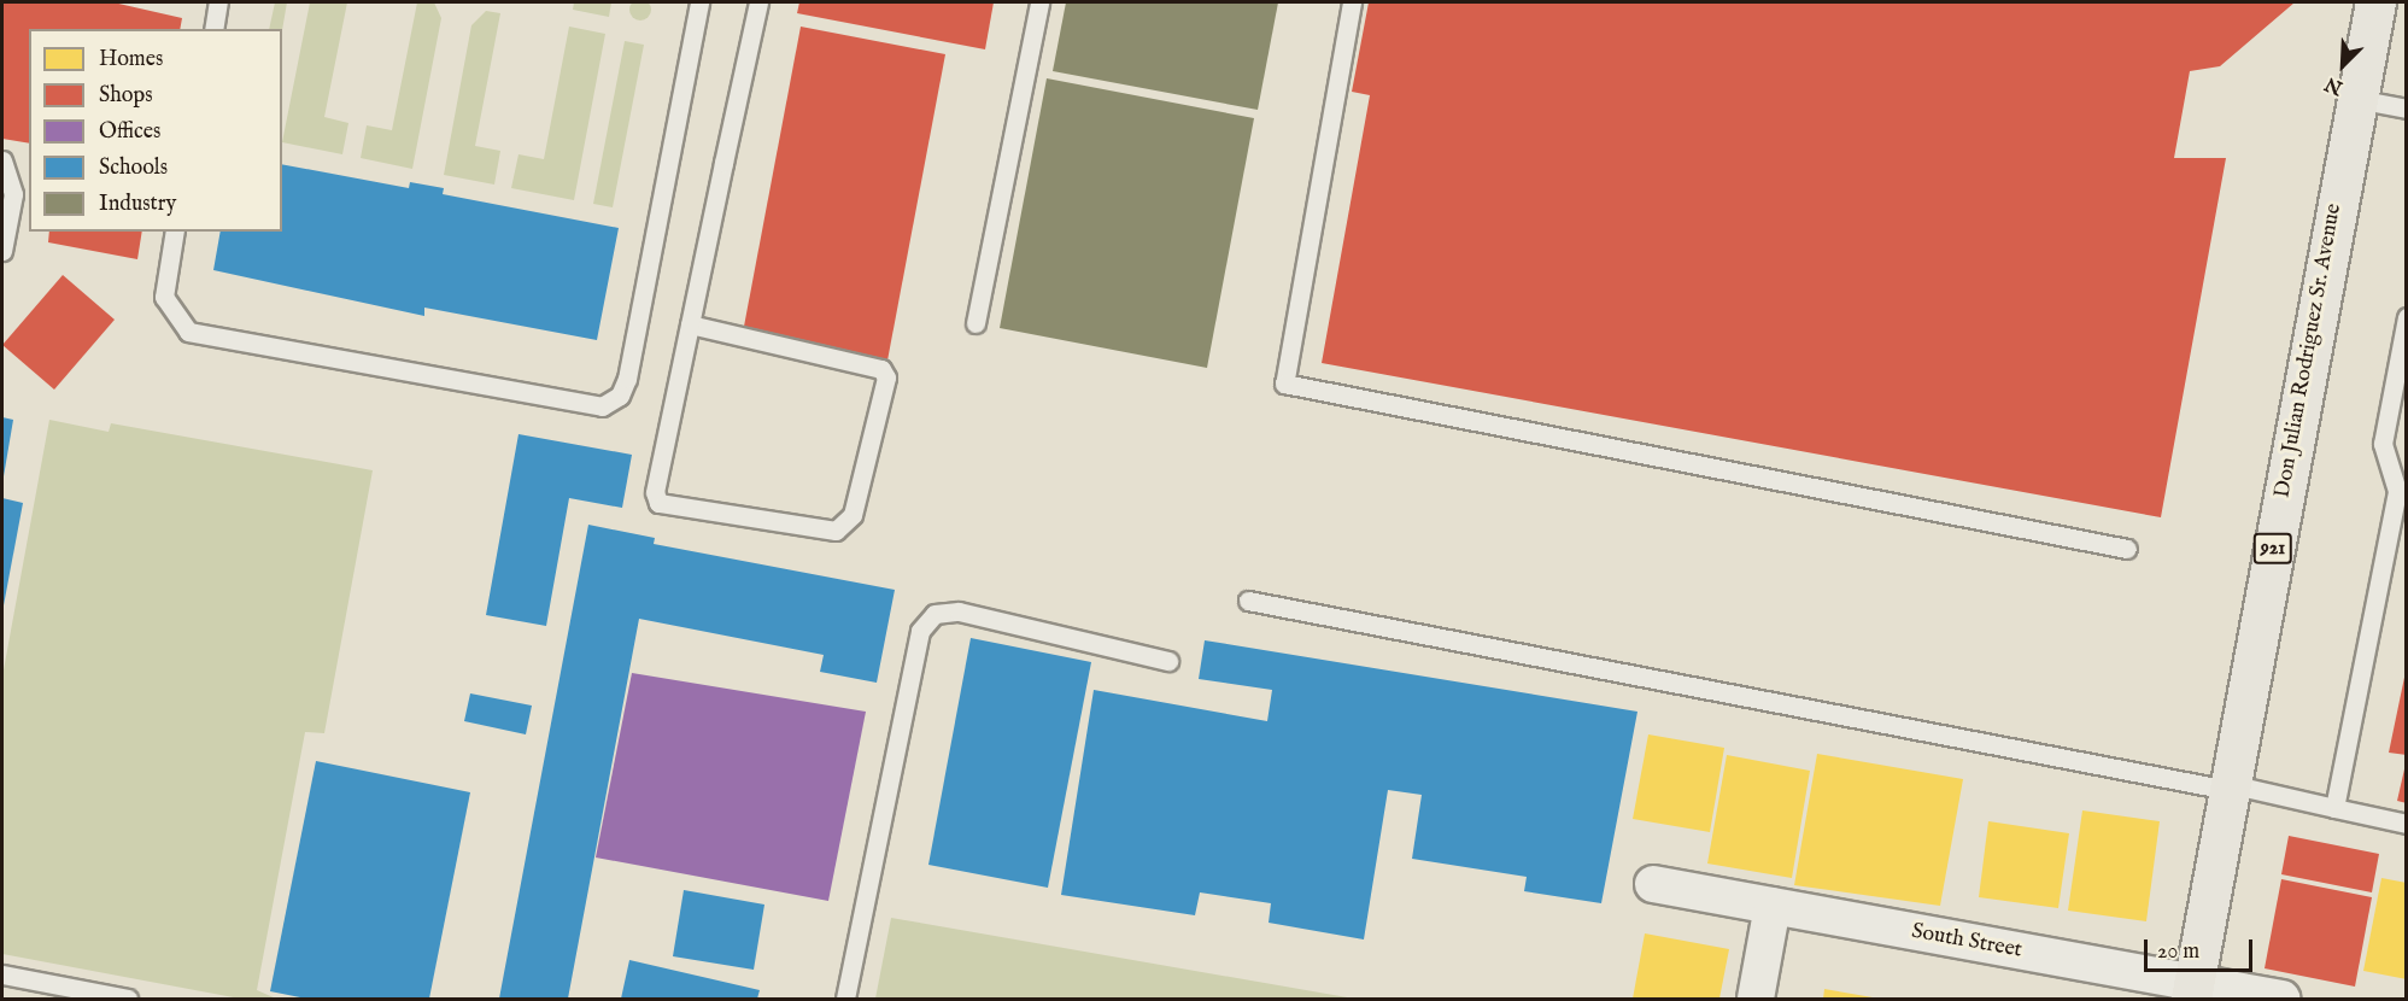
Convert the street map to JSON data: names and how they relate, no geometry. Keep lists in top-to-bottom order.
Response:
{
  "streets": {
    "main road": ["Don Julian Rodriguez Sr. Avenue", "921"],
    "street": ["South Street"]
  },
  "crossings": [
    ["Don Julian Rodriguez Sr. Avenue", "South Street"]
  ],
  "legend": [
    "Homes",
    "Shops",
    "Offices",
    "Schools",
    "Industry"
  ],
  "scale_bar": "20 m",
  "north": "bottom left"
}
